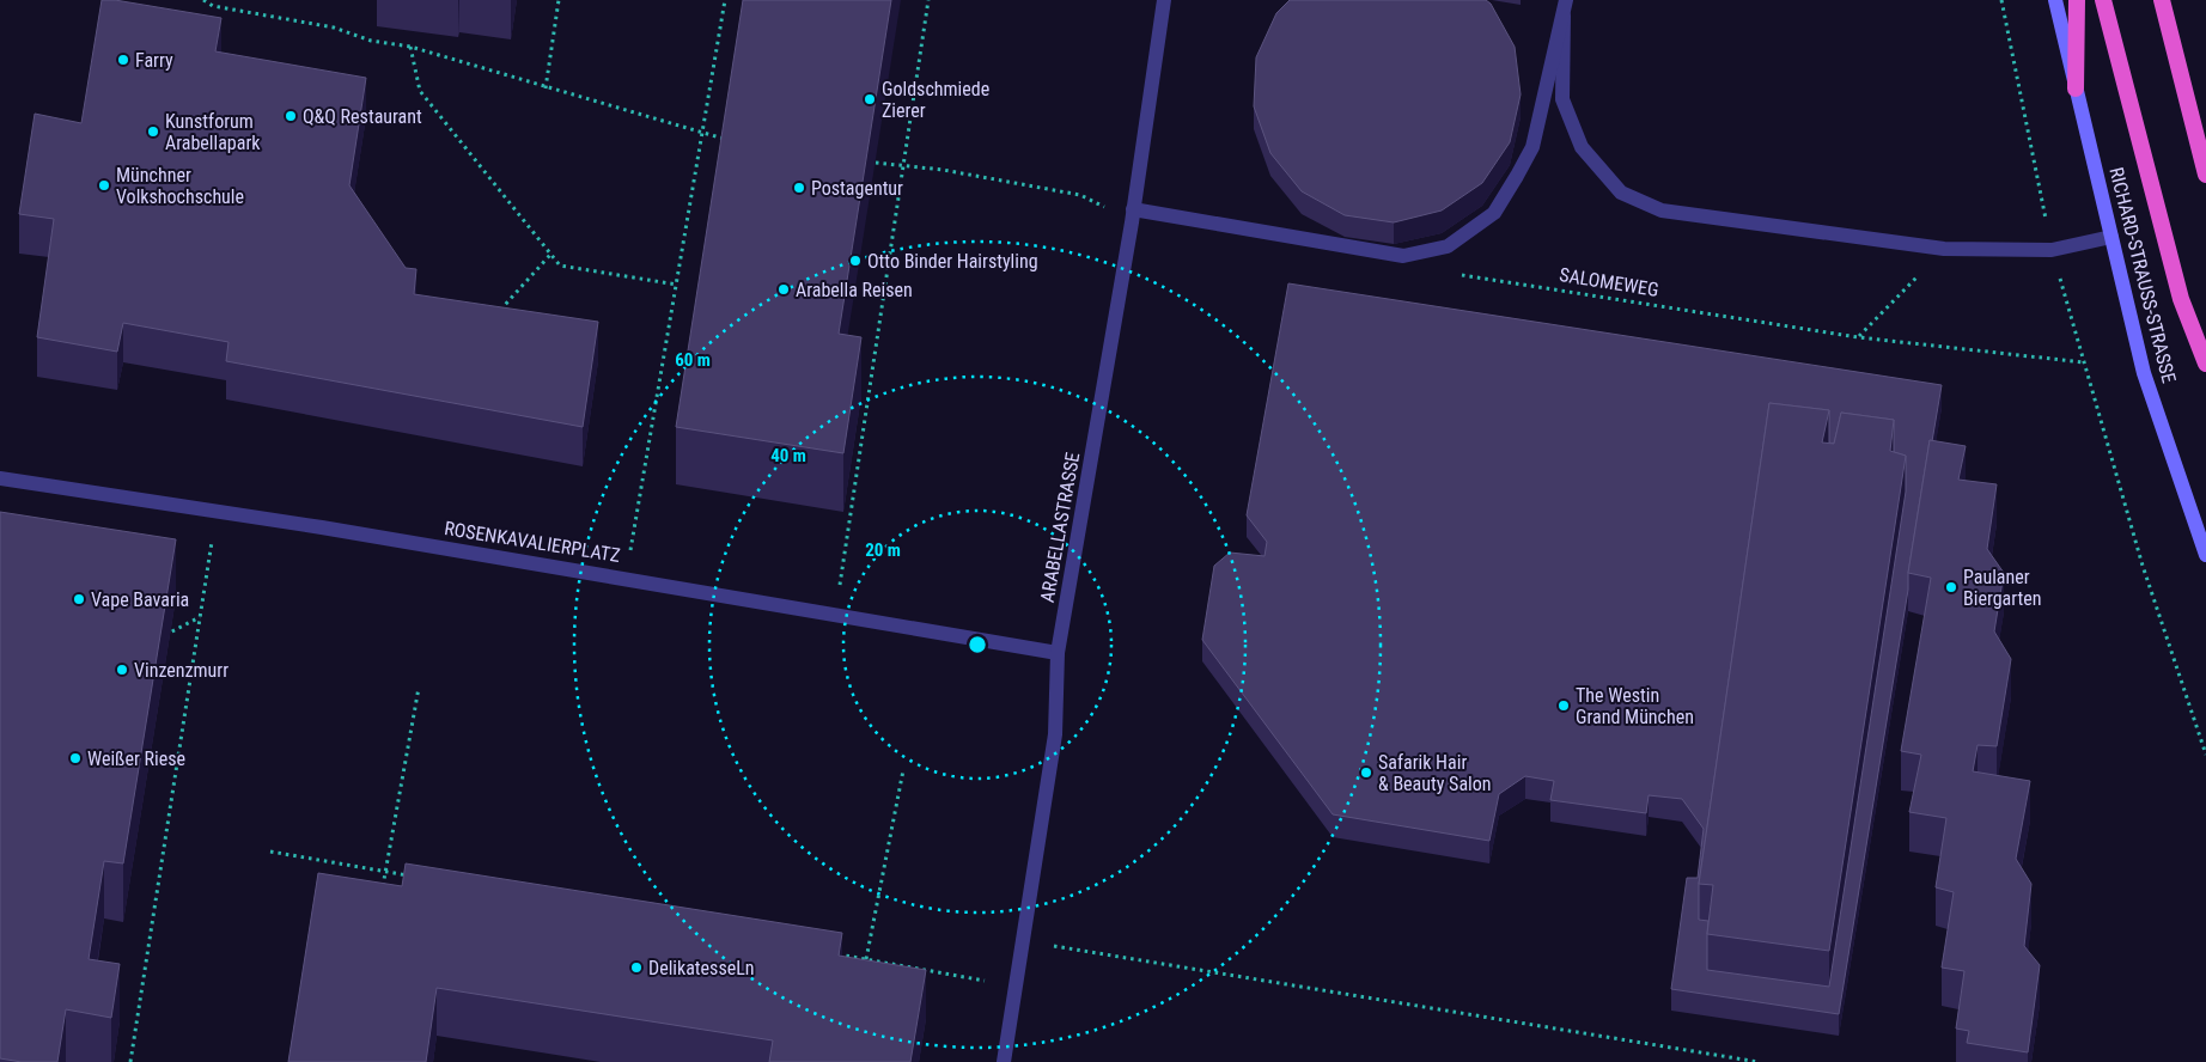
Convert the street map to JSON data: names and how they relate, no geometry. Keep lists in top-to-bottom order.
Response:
{
  "streets": {
    "highway": ["RICHARD-STRAUSS-STRASSE"],
    "street": ["ARABELLASTRASSE", "ROSENKAVALIERPLATZ"],
    "path": ["SALOMEWEG"]
  },
  "crossings": [
    ["ARABELLASTRASSE", "ROSENKAVALIERPLATZ"]
  ],
  "places": [
    "Farry",
    "Goldschmiede Zierer",
    "Q&Q Restaurant",
    "Kunstforum Arabellapark",
    "Münchner Volkshochschule",
    "Postagentur",
    "Otto Binder Hairstyling",
    "Arabella Reisen",
    "Paulaner Biergarten",
    "Vape Bavaria",
    "Vinzenzmurr",
    "The Westin Grand München",
    "Weißer Riese",
    "Safarik Hair & Beauty Salon",
    "DelikatesseLn"
  ],
  "rings": ["60 m", "40 m", "20 m"]
}
